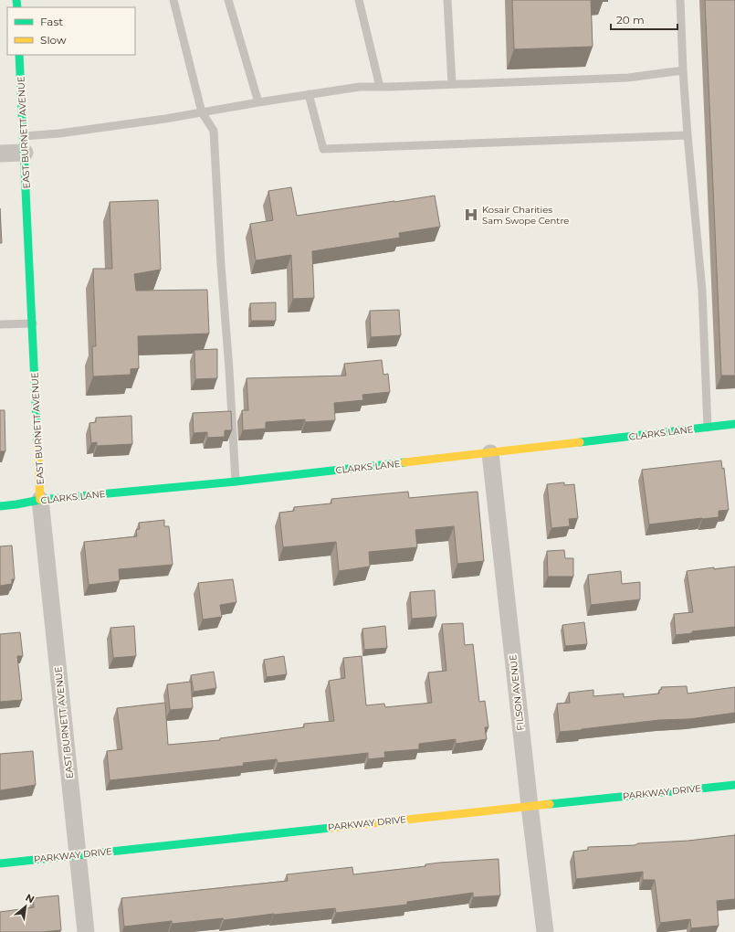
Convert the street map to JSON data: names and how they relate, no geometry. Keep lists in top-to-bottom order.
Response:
{
  "streets": {
    "street": [
      "EAST BURNETT AVENUE",
      "CLARKS LANE",
      "FILSON AVENUE",
      "PARKWAY DRIVE"
    ]
  },
  "crossings": [
    ["EAST BURNETT AVENUE", "CLARKS LANE"],
    ["EAST BURNETT AVENUE", "PARKWAY DRIVE"],
    ["CLARKS LANE", "FILSON AVENUE"],
    ["FILSON AVENUE", "PARKWAY DRIVE"]
  ],
  "places": {
    "hospital": ["Kosair Charities Sam Swope Centre"]
  },
  "legend": ["Fast", "Slow"],
  "scale_bar": "20 m",
  "north": "top right"
}
